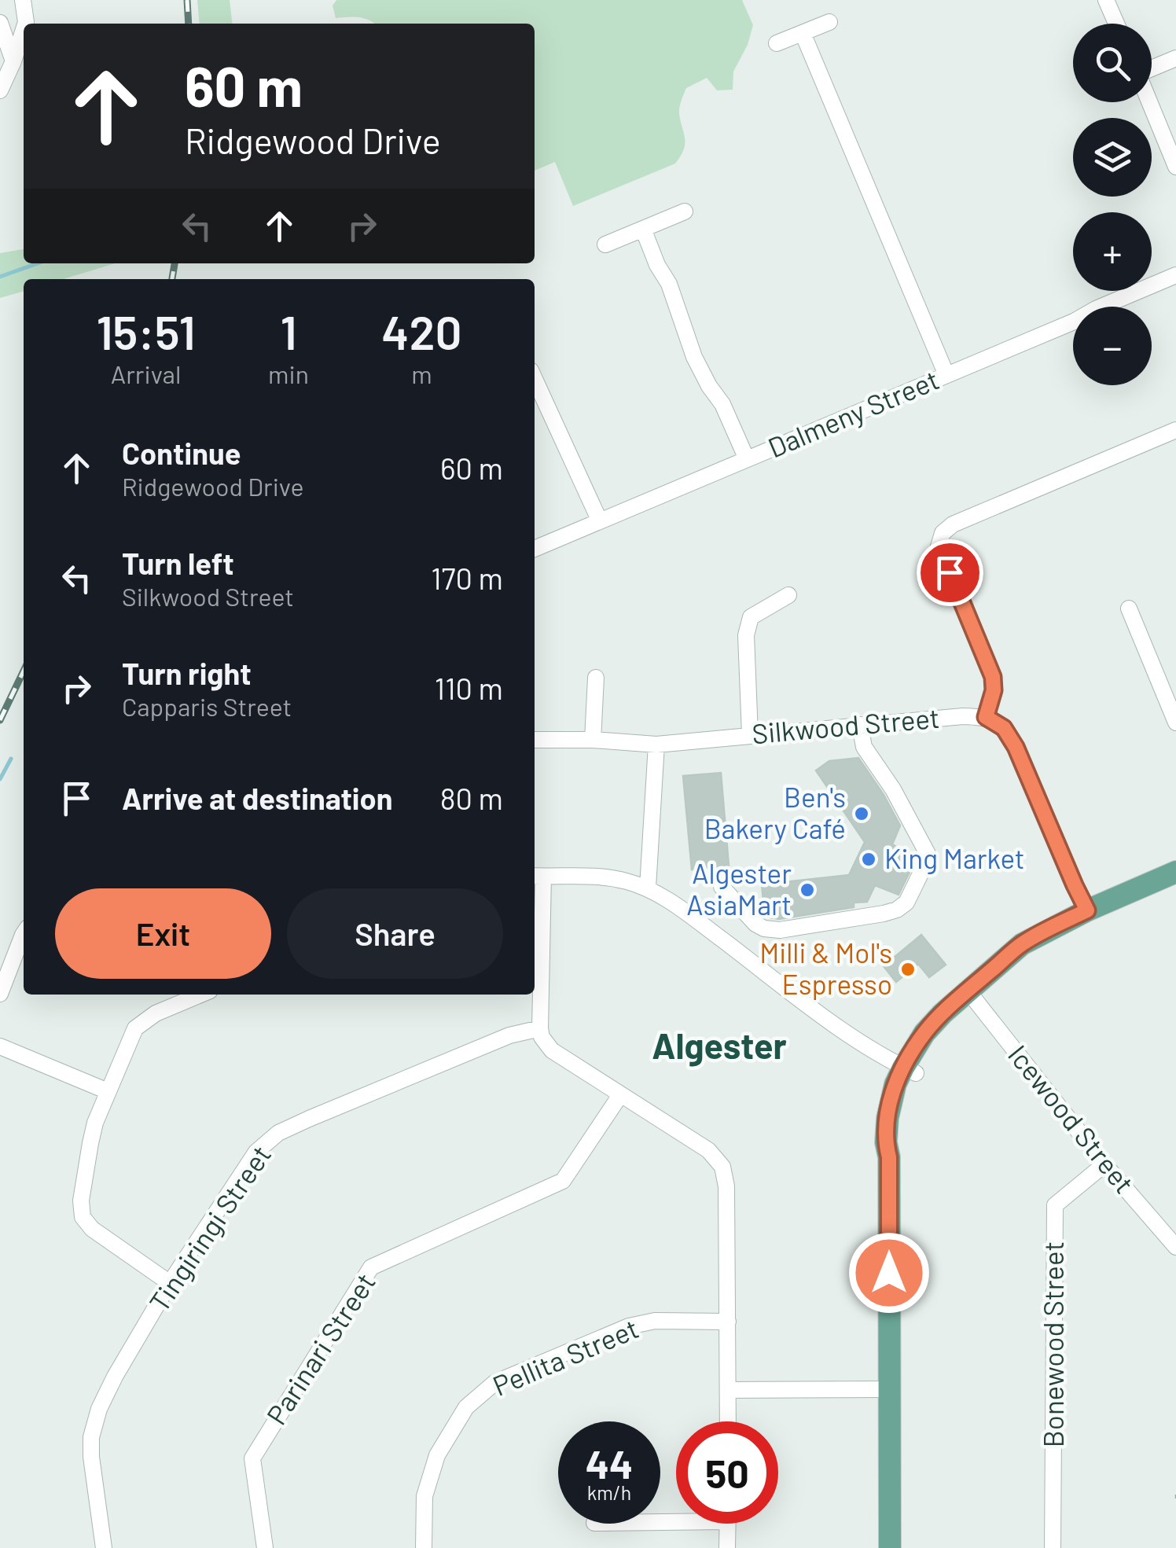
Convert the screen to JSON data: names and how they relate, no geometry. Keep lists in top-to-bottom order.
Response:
{
  "streets": {
    "street": [
      "Dalmeny Street",
      "Silkwood Street",
      "Icewood Street",
      "Tingiringi Street",
      "Bonewood Street",
      "Parinari Street",
      "Pellita Street"
    ]
  },
  "crossings": [
    ["Icewood Street", "Bonewood Street"]
  ],
  "districts": ["Algester"],
  "places": [
    "Ben's Bakery Café",
    "King Market",
    "Algester AsiaMart",
    "Milli & Mol's Espresso"
  ],
  "page": {
    "map_buttons": ["+", "−"],
    "turn": ["60 m", "Ridgewood Drive"],
    "eta": [
      "15:51",
      "Arrival",
      "1",
      "min",
      "420",
      "m"
    ],
    "list": [
      {
        "name": "Continue",
        "note": "Ridgewood Drive",
        "value": "60 m"
      },
      {
        "name": "Turn left",
        "note": "Silkwood Street",
        "value": "170 m"
      },
      {
        "name": "Turn right",
        "note": "Capparis Street",
        "value": "110 m"
      },
      {
        "name": "Arrive at destination",
        "value": "80 m"
      }
    ],
    "buttons": ["Exit", "Share"],
    "speed": "44 km/h",
    "limit": "50"
  }
}
